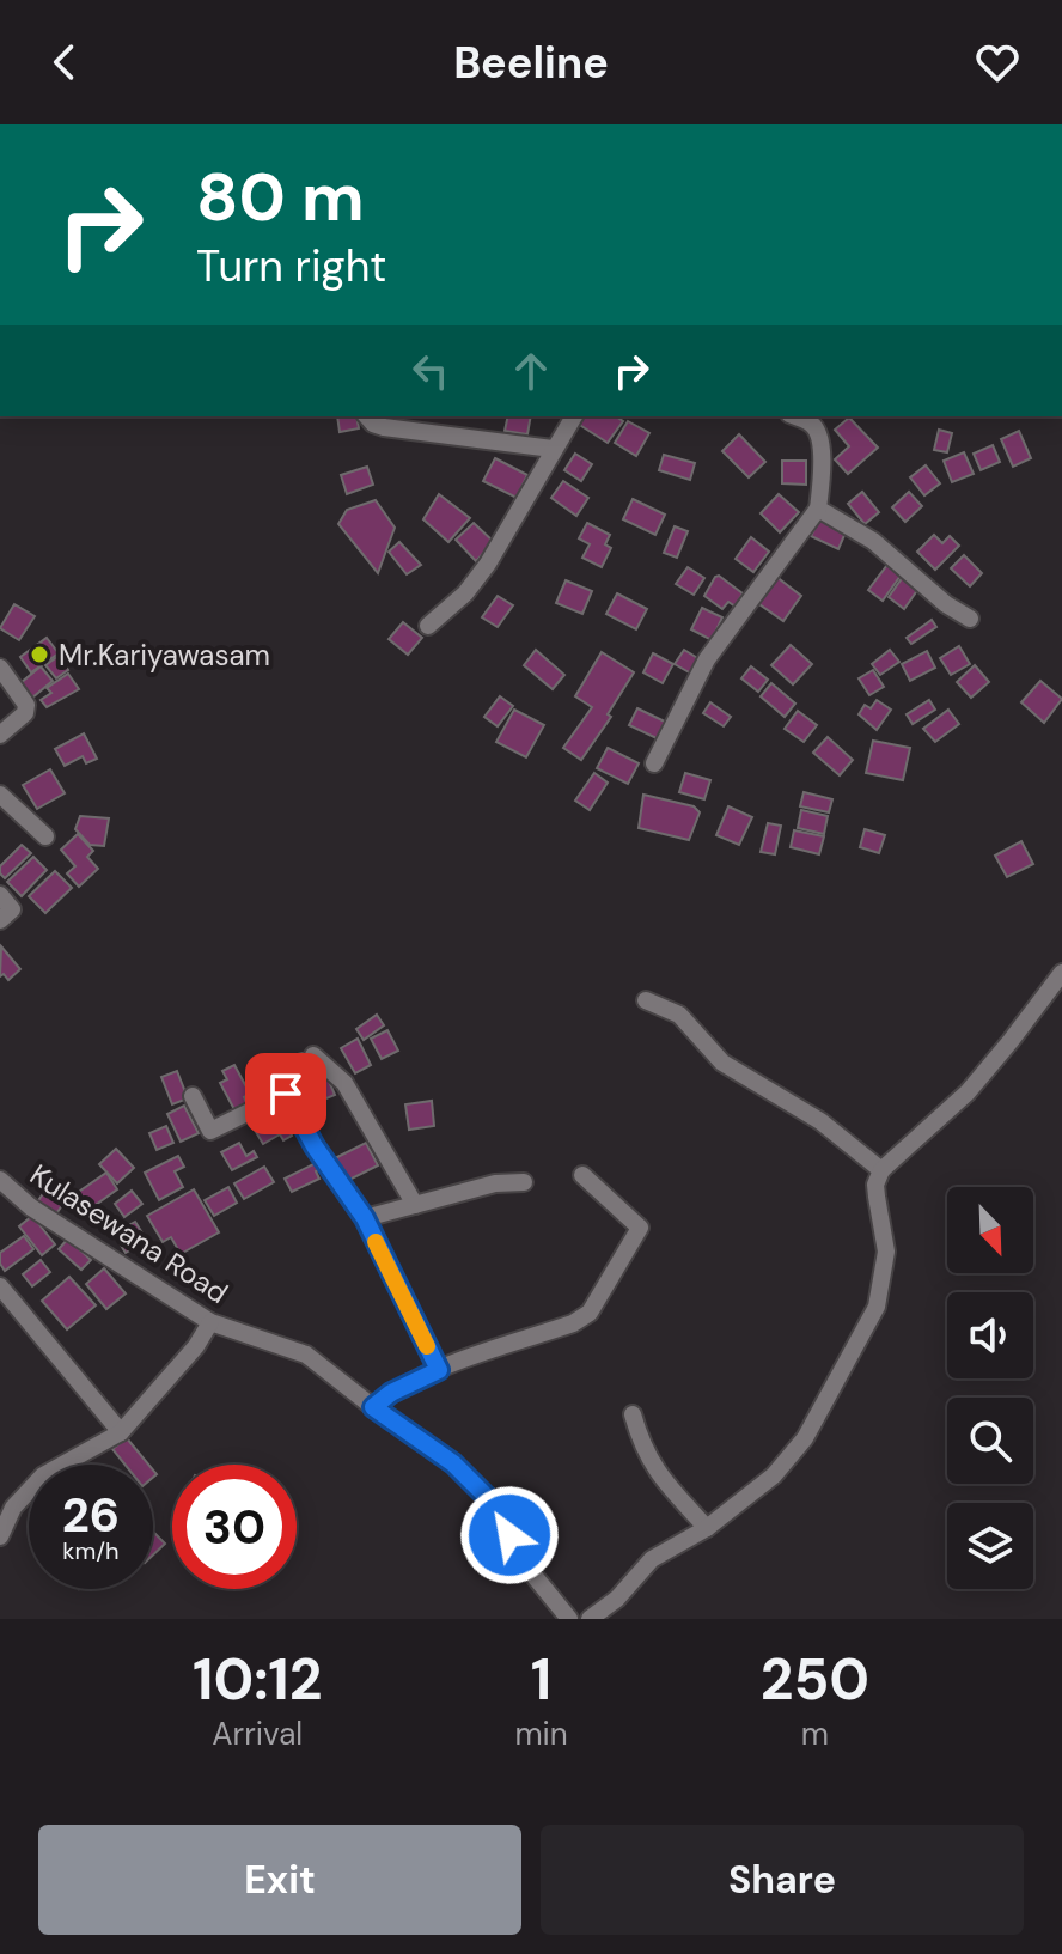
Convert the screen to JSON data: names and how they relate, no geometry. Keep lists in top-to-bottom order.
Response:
{
  "streets": {
    "street": ["Kulasewana Road"]
  },
  "places": ["Mr.Kariyawasam"],
  "north": "bottom right",
  "page": {
    "header": "Beeline",
    "turn": ["80 m", "Turn right"],
    "speed": "26 km/h",
    "limit": "30",
    "eta": [
      "10:12",
      "Arrival",
      "1",
      "min",
      "250",
      "m"
    ],
    "buttons": ["Exit", "Share"]
  }
}
